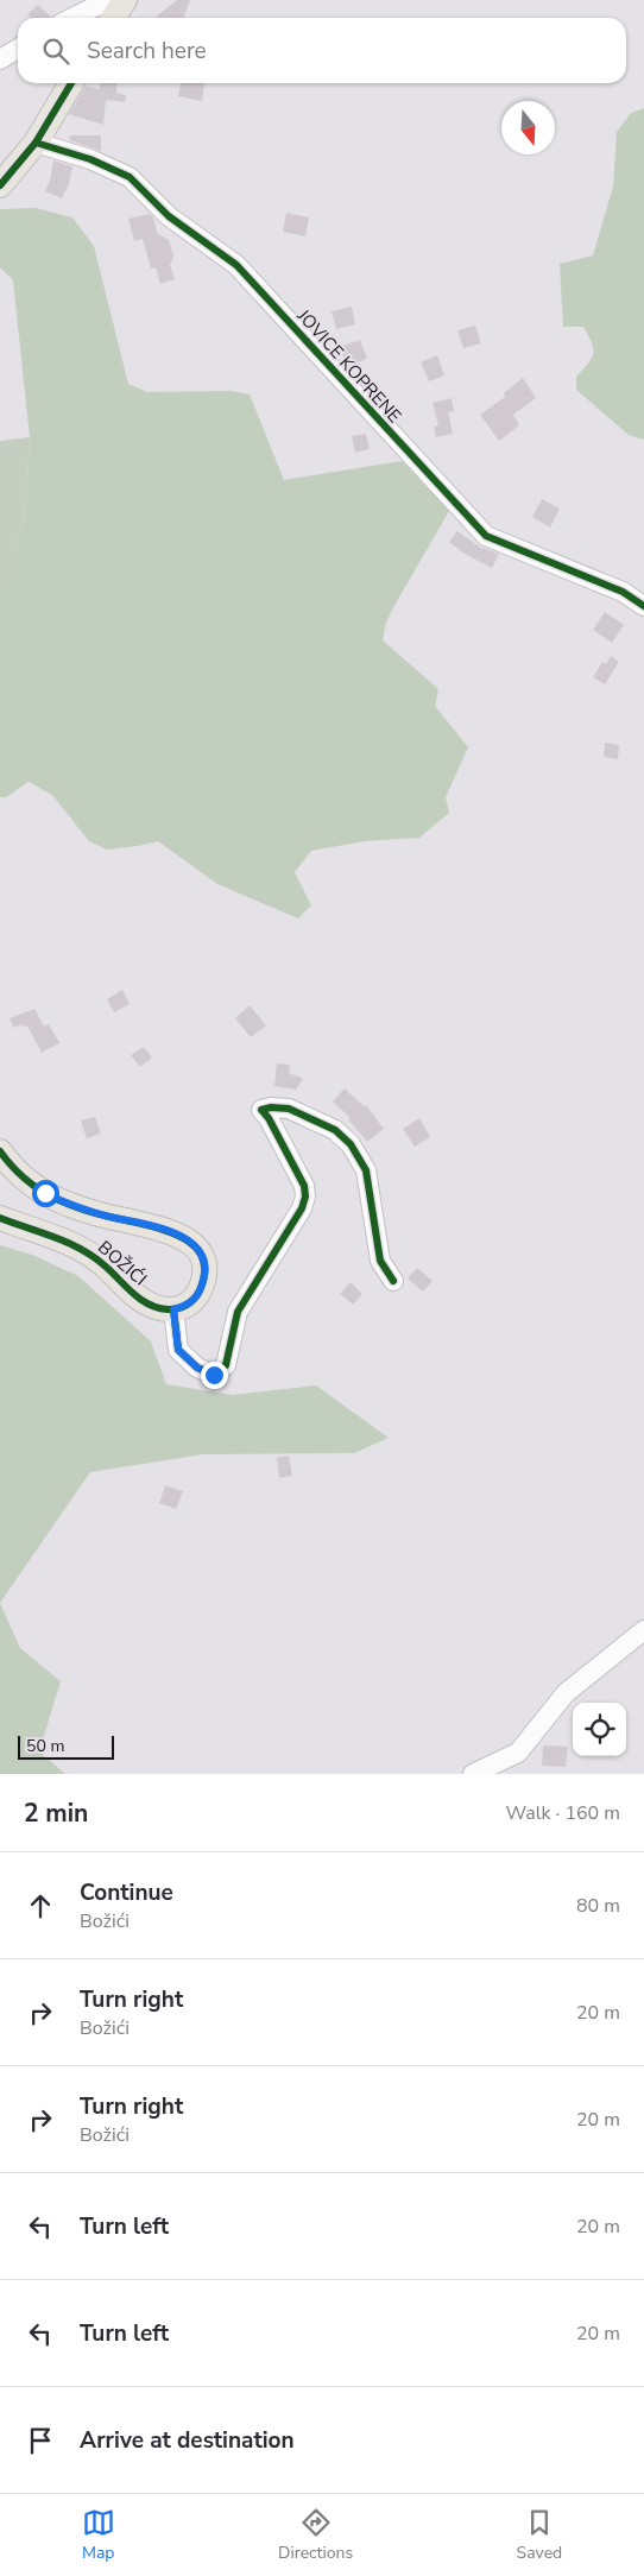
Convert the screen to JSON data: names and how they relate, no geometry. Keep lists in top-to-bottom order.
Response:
{
  "streets": {
    "main road": ["BOŽIĆI"],
    "street": ["JOVICE KOPRENE"]
  },
  "scale_bar": "50 m",
  "north": "bottom",
  "page": {
    "search": "Search here",
    "scale": "50 m",
    "heading": ["2 min", "Walk · 160 m"],
    "list": [
      ["Continue", "Božići", "80 m"],
      ["Turn right", "Božići", "20 m"],
      ["Turn right", "Božići", "20 m"],
      ["Turn left", "20 m"],
      ["Turn left", "20 m"],
      "Arrive at destination"
    ],
    "nav": ["Map", "Directions", "Saved"]
  }
}
